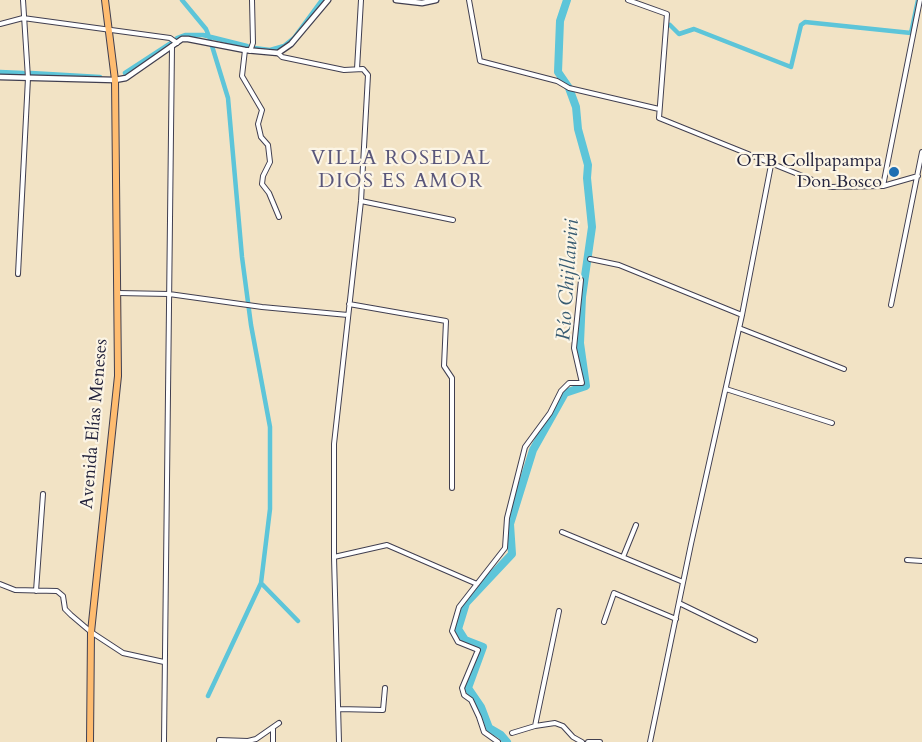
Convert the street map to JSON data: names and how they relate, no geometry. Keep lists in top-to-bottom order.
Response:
{
  "streets": {
    "main road": ["Avenida Elías Meneses"]
  },
  "districts": ["VILLA ROSEDAL DIOS ES AMOR"],
  "water": ["Río Chijllawiri"],
  "places": ["OTB Collpapampa Don Bosco"]
}
